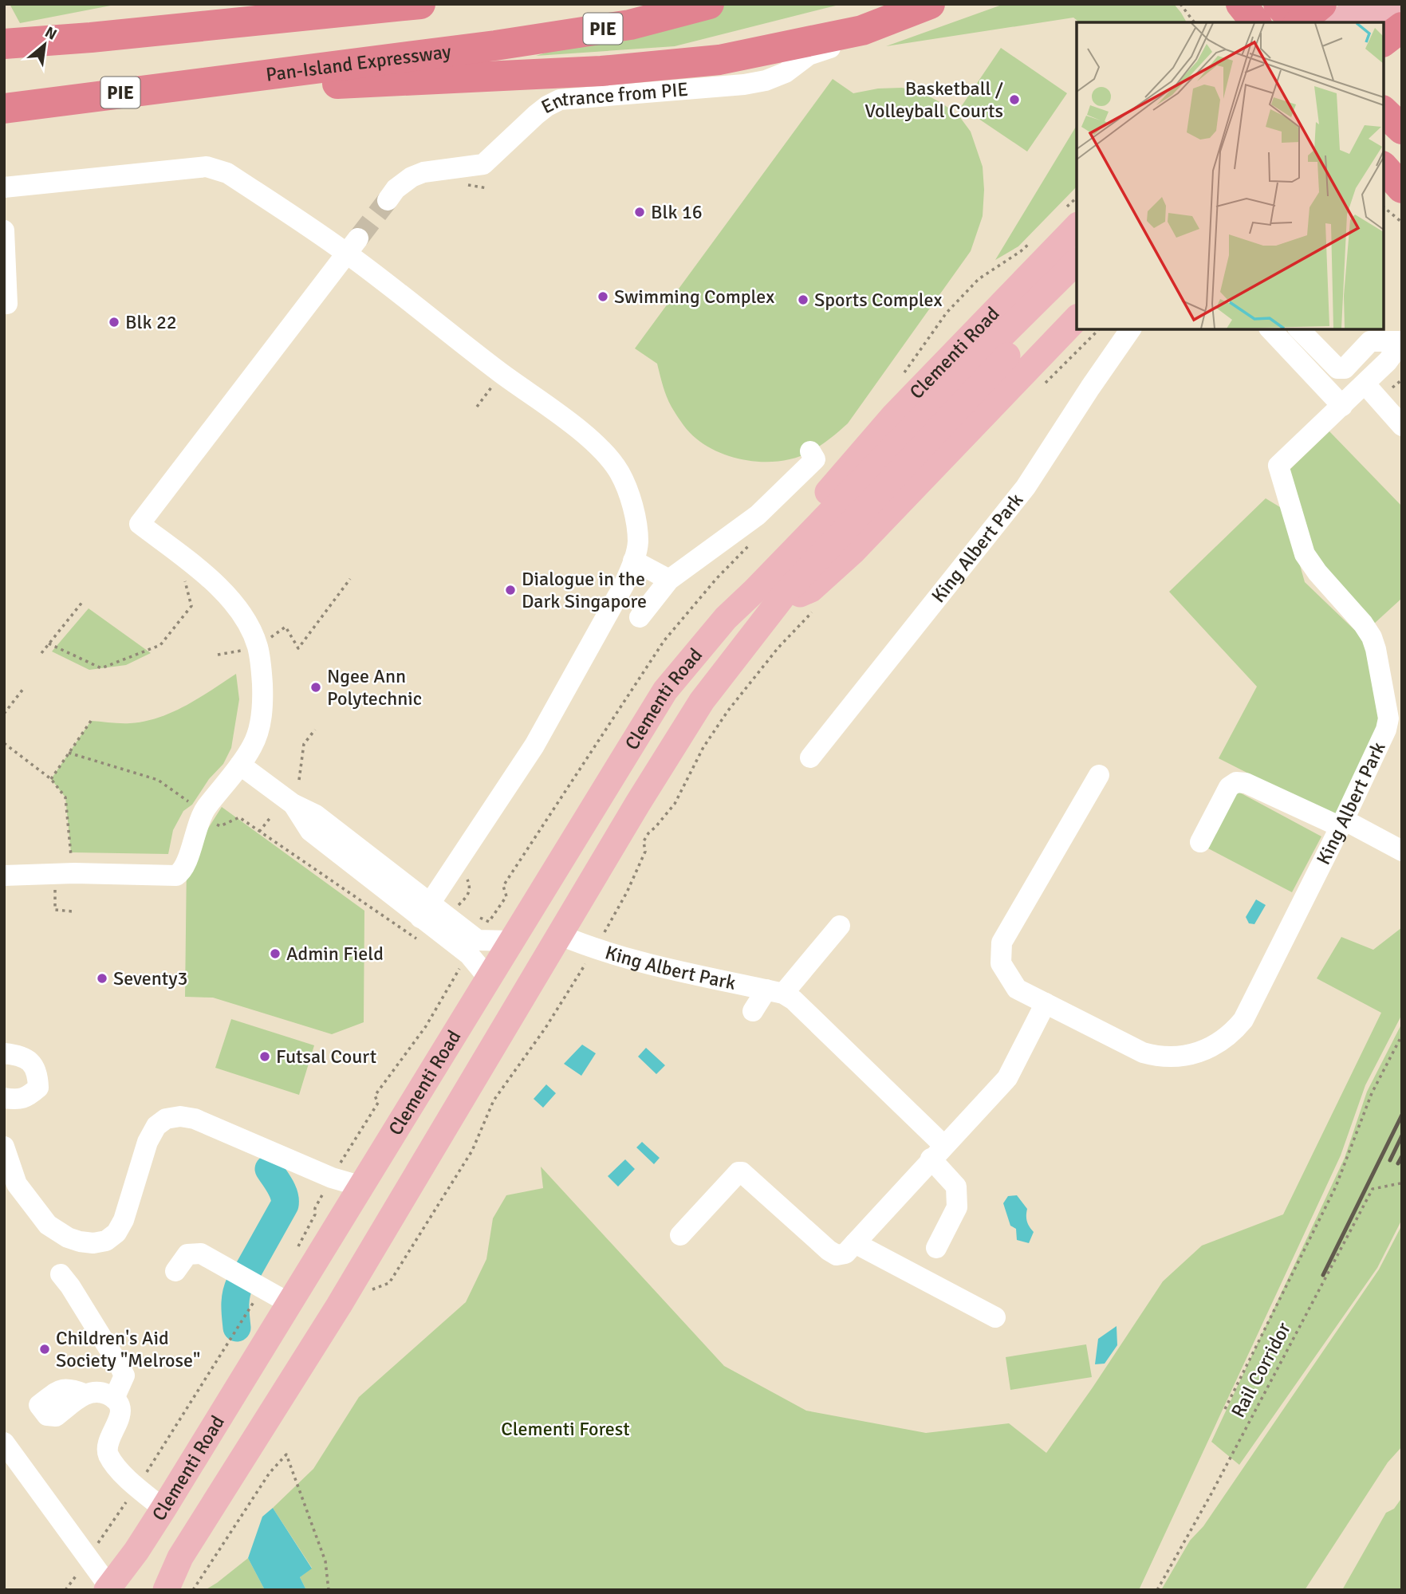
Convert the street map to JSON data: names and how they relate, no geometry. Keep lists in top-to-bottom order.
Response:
{
  "streets": {
    "highway": ["PIE", "Pan-Island Expressway"],
    "main road": ["Clementi Road"],
    "street": ["Entrance from PIE", "King Albert Park"],
    "path": ["Rail Corridor"]
  },
  "crossings": [
    ["Clementi Road", "King Albert Park"]
  ],
  "parks": ["Clementi Forest"],
  "places": [
    "Basketball / Volleyball Courts",
    "Blk 16",
    "Swimming Complex",
    "Sports Complex",
    "Blk 22",
    "Dialogue in the Dark Singapore",
    "Ngee Ann Polytechnic",
    "Admin Field",
    "Seventy3",
    "Futsal Court",
    "Children's Aid Society \"Melrose\""
  ],
  "north": "top right"
}
